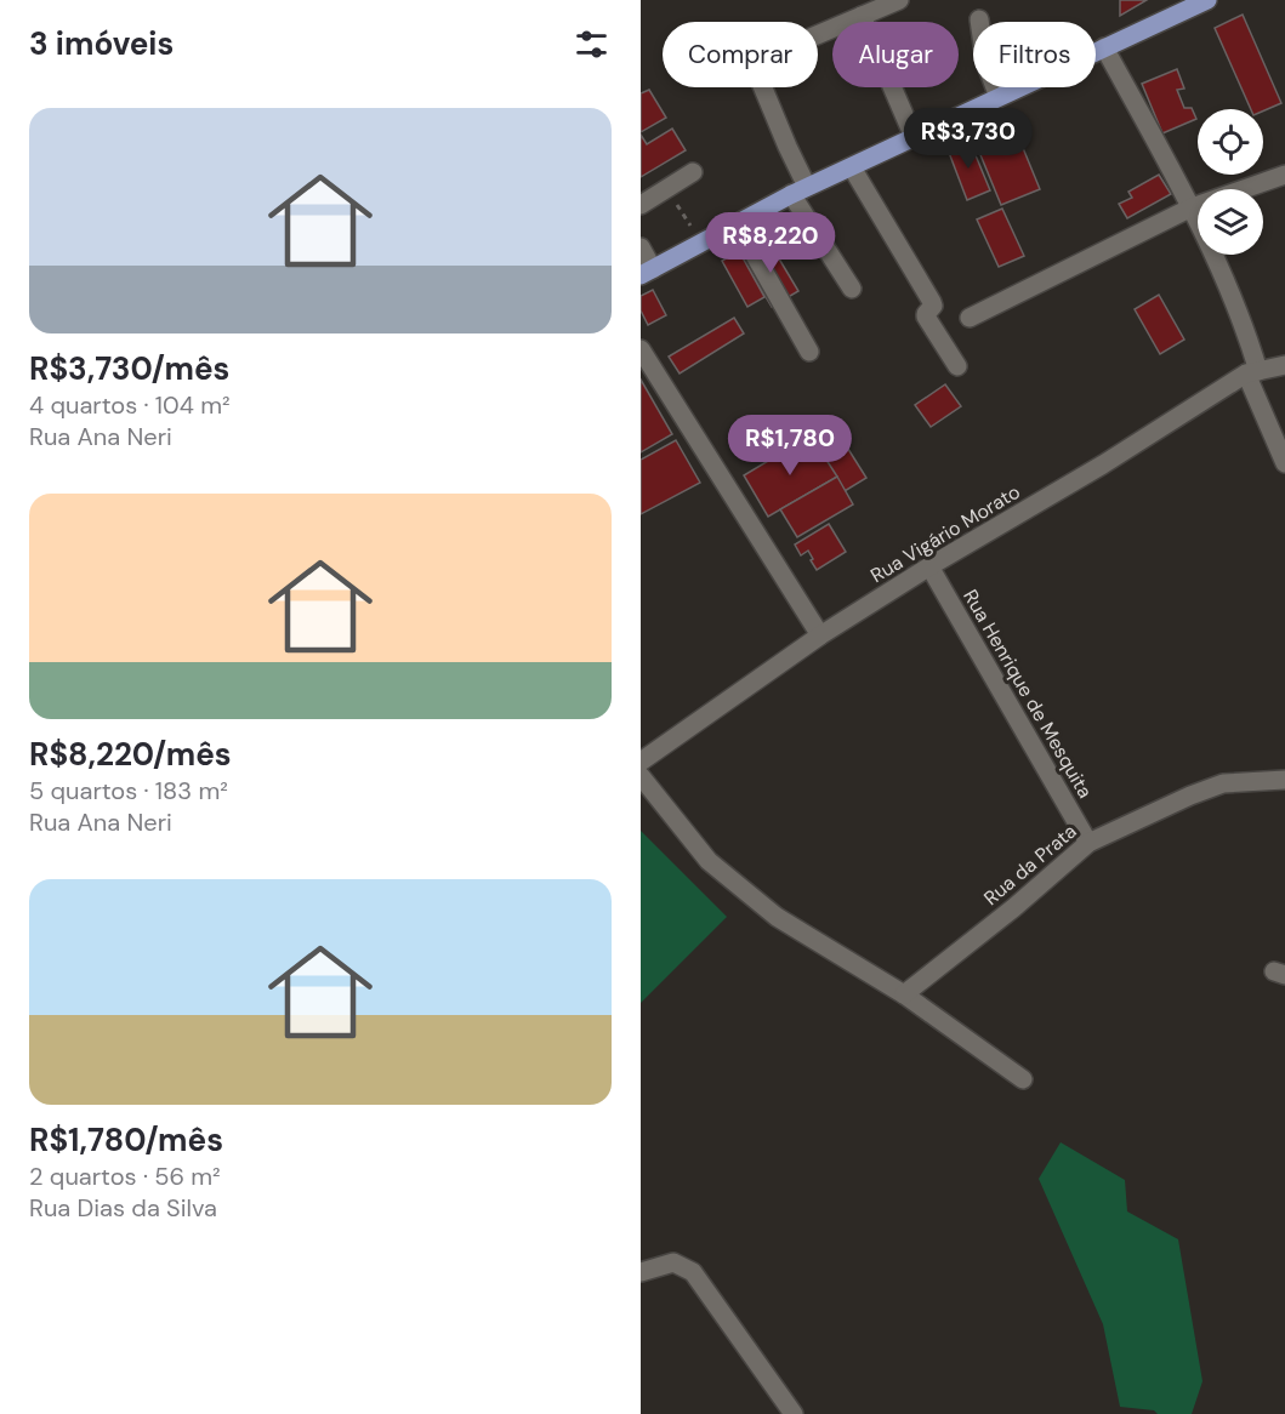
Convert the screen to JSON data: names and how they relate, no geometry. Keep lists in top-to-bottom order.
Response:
{
  "streets": {
    "street": ["Rua Vigário Morato", "Rua Henrique de Mesquita", "Rua da Prata"]
  },
  "crossings": [
    ["Rua Vigário Morato", "Rua Henrique de Mesquita"],
    ["Rua Henrique de Mesquita", "Rua da Prata"]
  ],
  "page": {
    "heading": "3 imóveis",
    "chip": ["Comprar", "Alugar", "Filtros"],
    "list": [
      {
        "name": "R$3,730/mês",
        "note": "4 quartos · 104 m² · Rua Ana Neri"
      },
      {
        "name": "R$8,220/mês",
        "note": "5 quartos · 183 m² · Rua Ana Neri"
      },
      {
        "name": "R$1,780/mês",
        "note": "2 quartos · 56 m² · Rua Dias da Silva"
      }
    ],
    "price": ["R$3,730", "R$8,220", "R$1,780"]
  }
}
